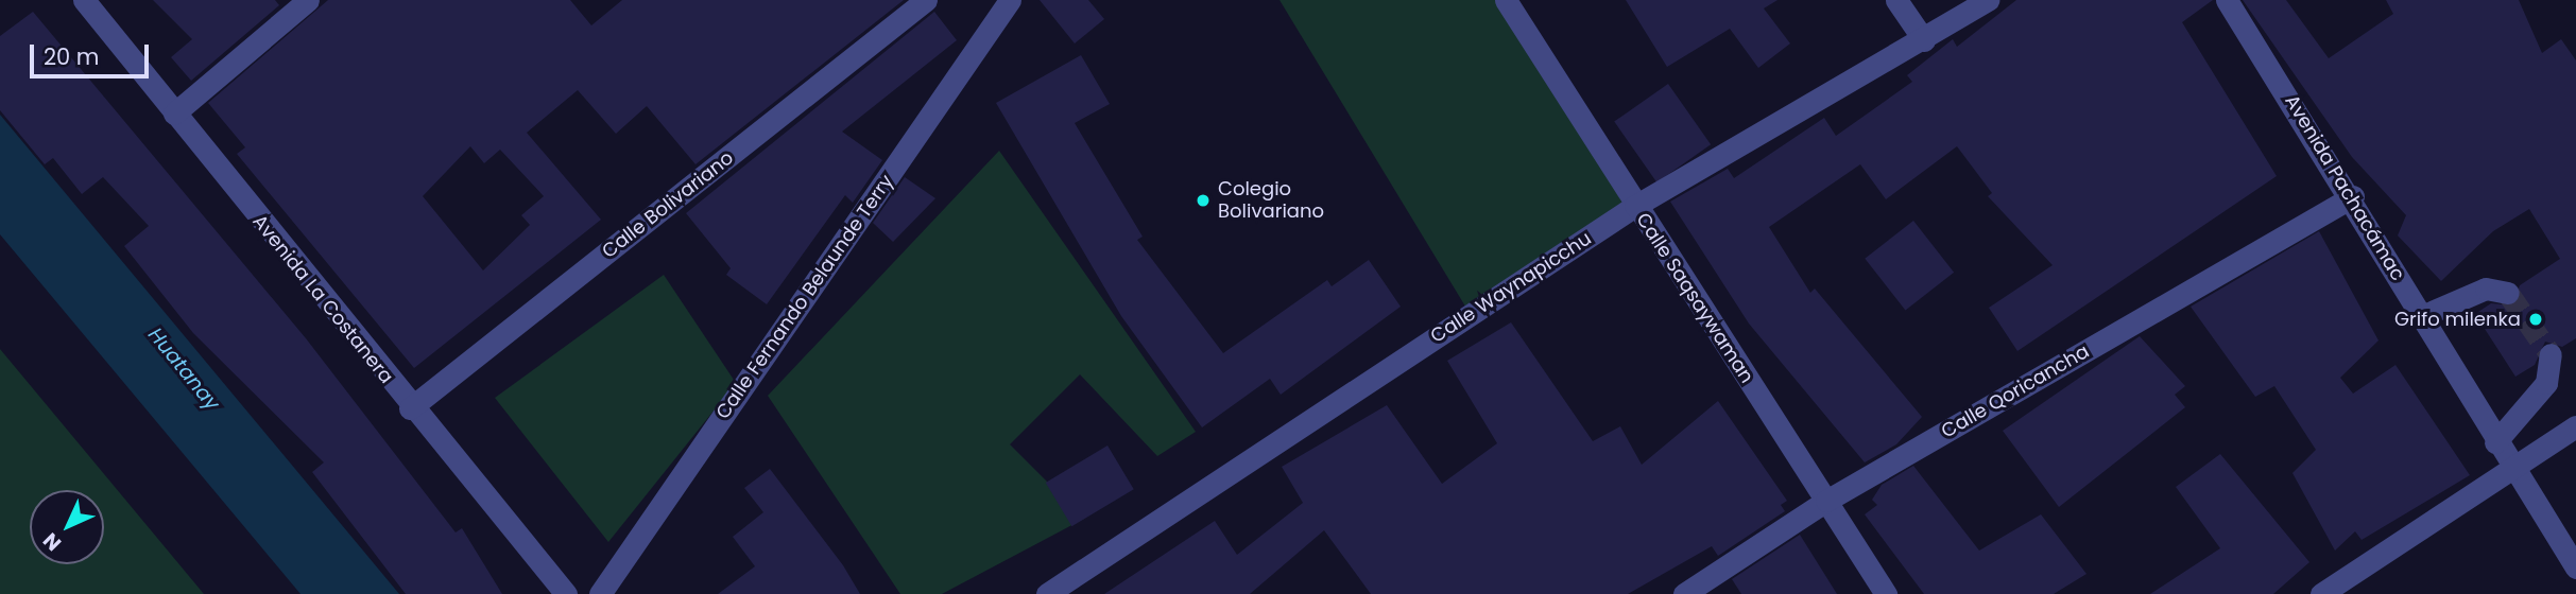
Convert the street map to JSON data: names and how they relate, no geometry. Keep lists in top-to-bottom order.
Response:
{
  "streets": {
    "street": [
      "Avenida Pachacámac",
      "Calle Bolivariano",
      "Calle Waynapicchu",
      "Calle Fernando Belaunde Terry",
      "Calle Saqsaywaman",
      "Avenida La Costanera",
      "Calle Qoricancha"
    ]
  },
  "crossings": [
    ["Avenida Pachacámac", "Calle Qoricancha"],
    ["Calle Bolivariano", "Avenida La Costanera"],
    ["Calle Waynapicchu", "Calle Saqsaywaman"],
    ["Calle Saqsaywaman", "Calle Qoricancha"]
  ],
  "water": ["Huatanay"],
  "places": ["Colegio Bolivariano", "Grifo milenka"],
  "scale_bar": "20 m",
  "north": "bottom left"
}
